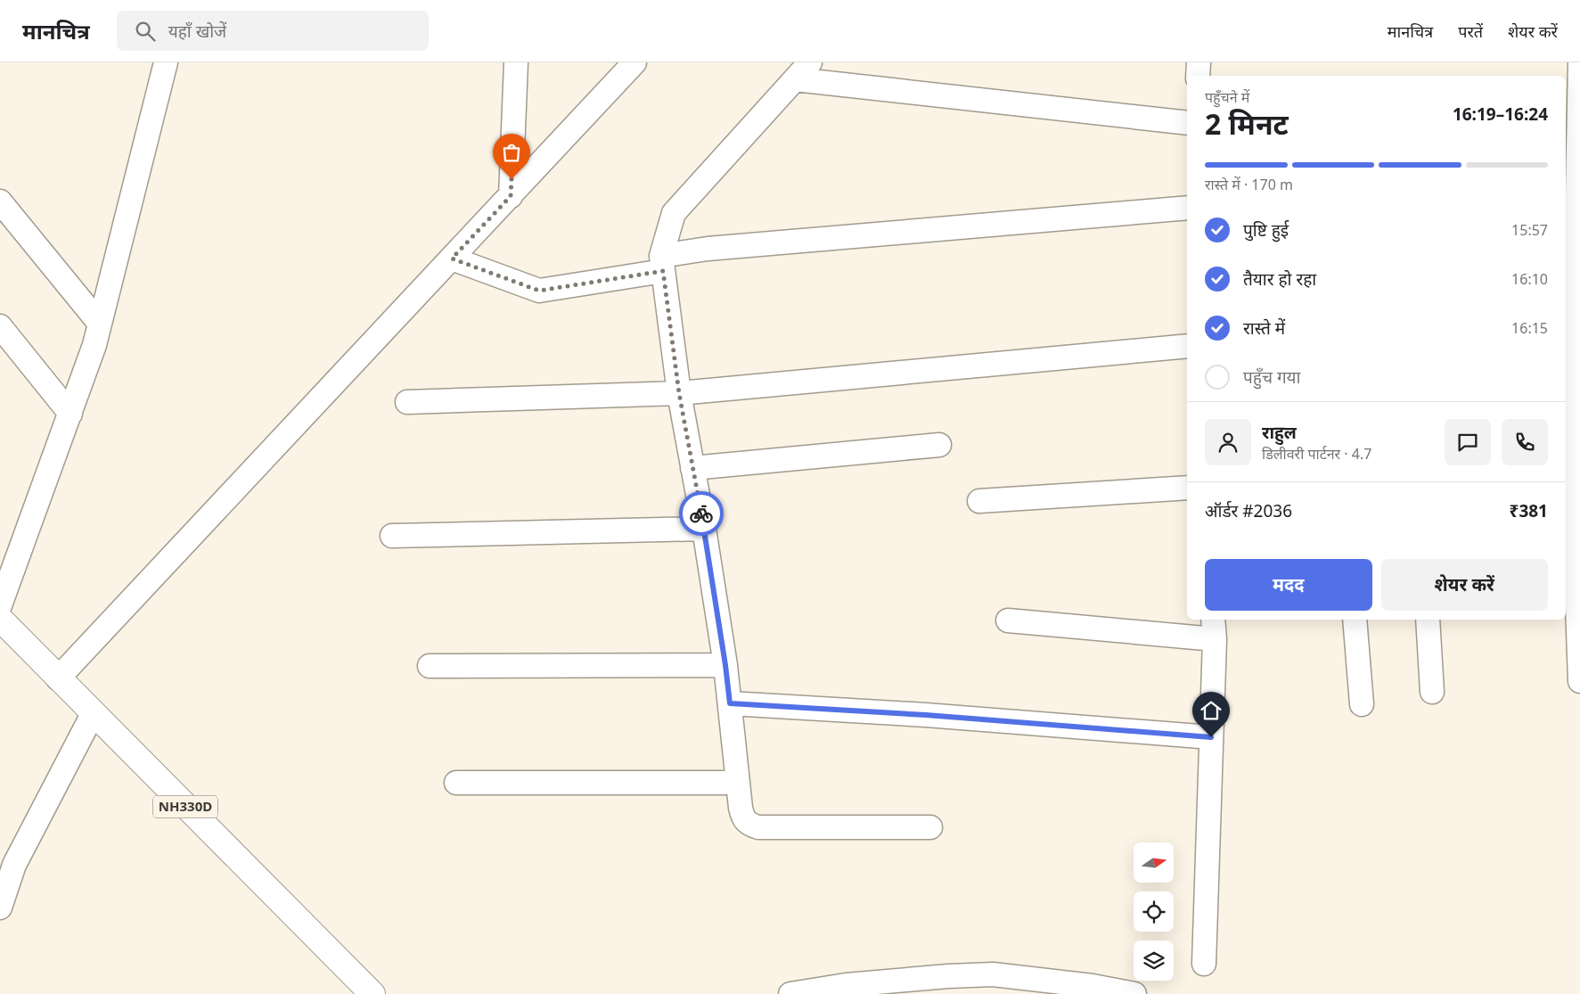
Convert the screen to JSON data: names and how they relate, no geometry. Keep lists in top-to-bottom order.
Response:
{
  "streets": {
    "highway": ["NH330D"]
  },
  "north": "right",
  "page": {
    "header": "मानचित्र",
    "search": "यहाँ खोजें",
    "nav": ["मानचित्र", "परतें", "शेयर करें"],
    "heading": ["2 मिनट", "पहुँचने में", "16:19–16:24"],
    "panel": [
      "राहुल",
      "डिलीवरी पार्टनर · 4.7",
      "ऑर्डर #2036",
      "₹381"
    ],
    "bar": "रास्ते में · 170 m",
    "list": [
      ["पुष्टि हुई", "15:57"],
      ["तैयार हो रहा", "16:10"],
      ["रास्ते में", "16:15"],
      "पहुँच गया"
    ],
    "buttons": ["मदद", "शेयर करें"]
  }
}
